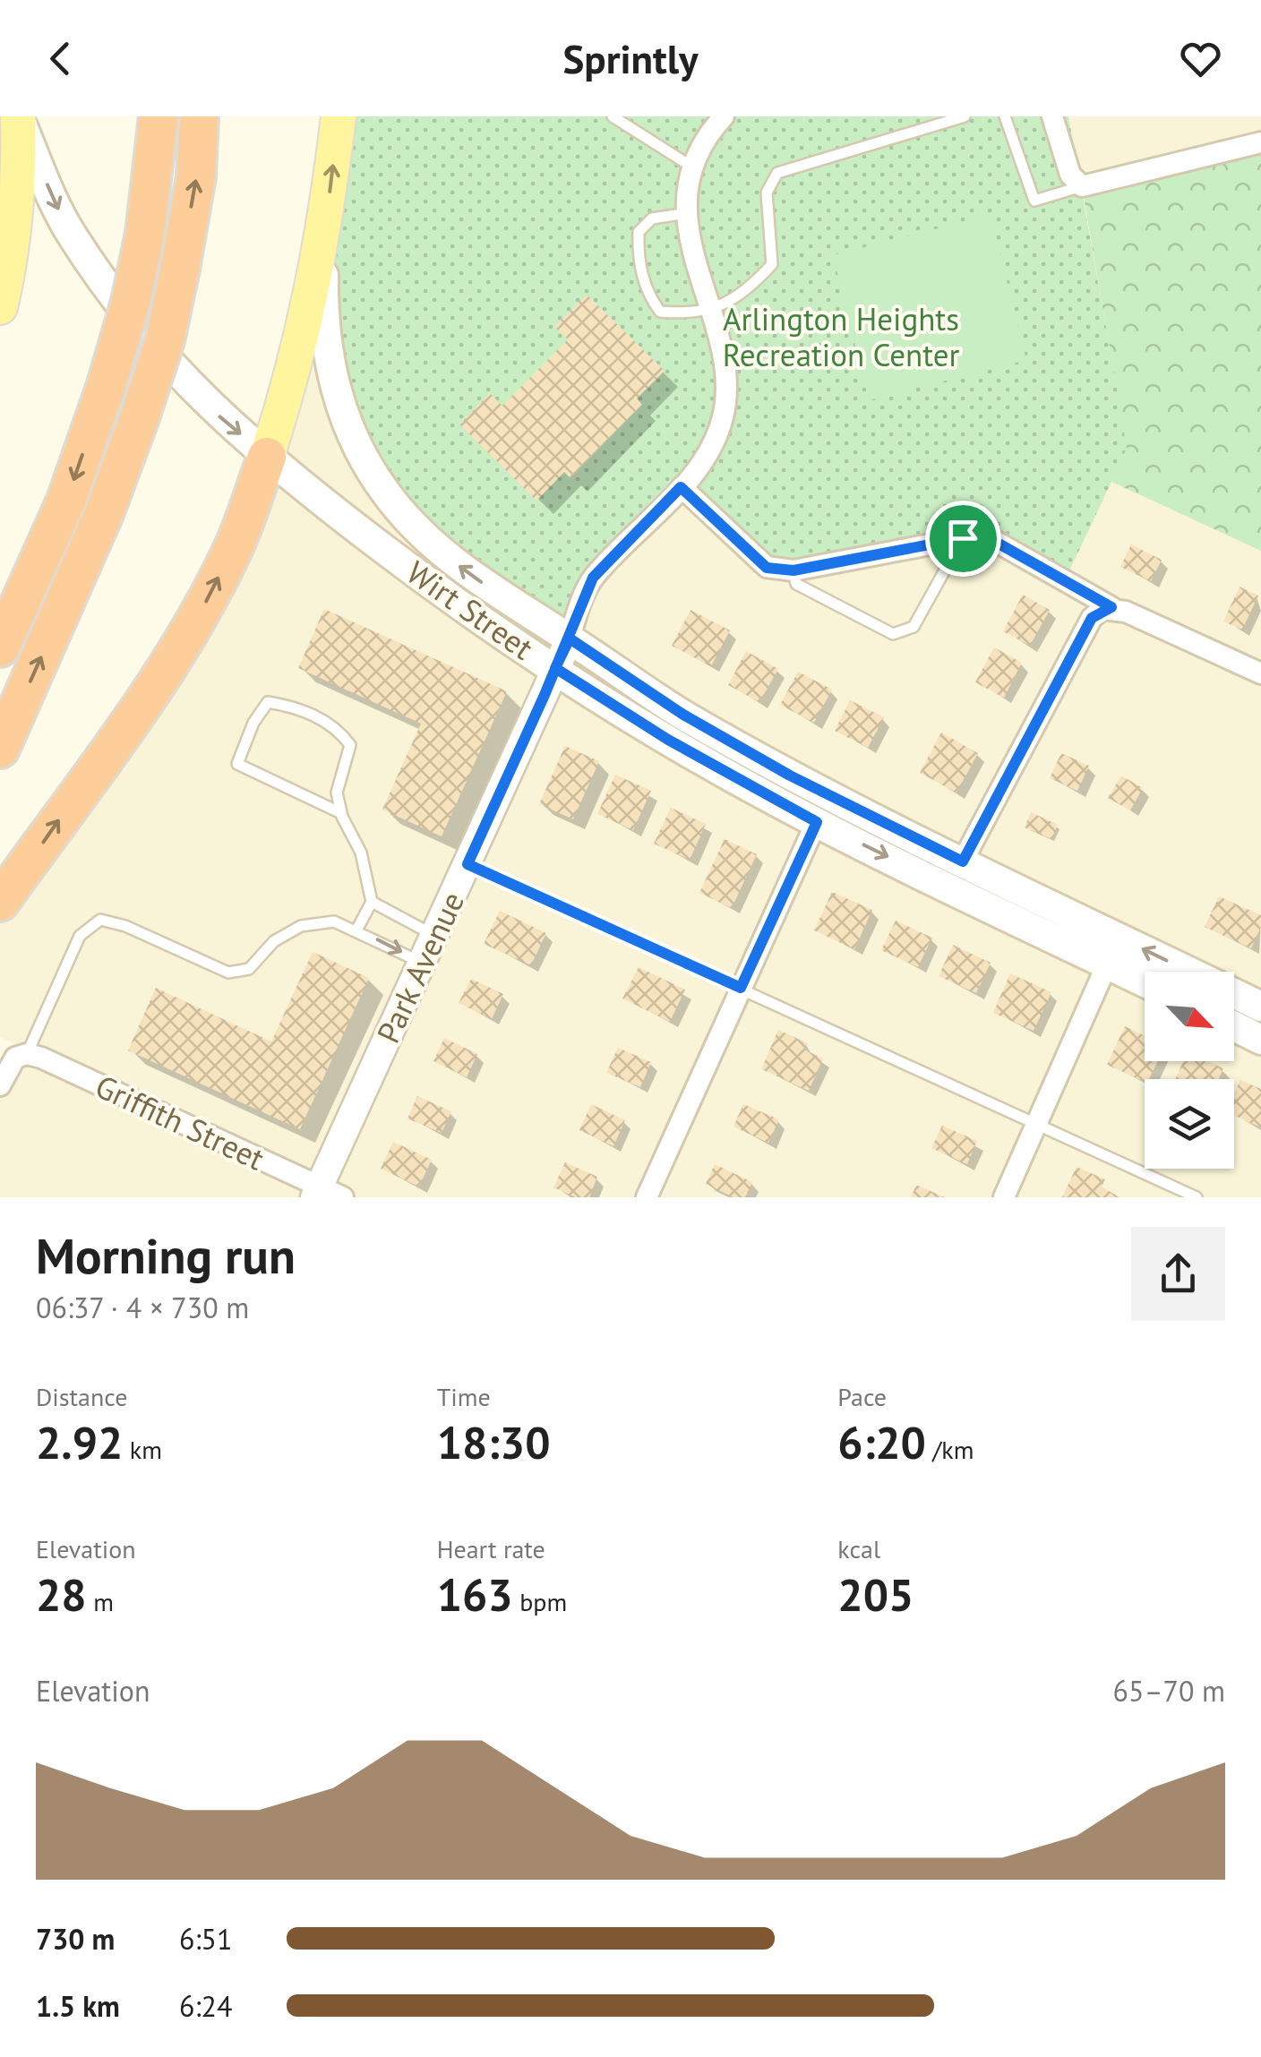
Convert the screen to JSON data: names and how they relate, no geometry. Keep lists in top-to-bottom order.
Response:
{
  "streets": {
    "main road": ["Wirt Street"],
    "street": ["Park Avenue", "Griffith Street"]
  },
  "crossings": [
    ["Wirt Street", "Park Avenue"],
    ["Park Avenue", "Griffith Street"]
  ],
  "parks": ["Arlington Heights Recreation Center"],
  "north": "bottom right",
  "page": {
    "header": "Sprintly",
    "heading": ["Morning run", "06:37 · 4 × 730 m"],
    "stats": [
      ["Distance", "2.92 km"],
      ["Time", "18:30"],
      ["Pace", "6:20 /km"],
      ["Elevation", "28 m"],
      ["Heart rate", "163 bpm"],
      ["kcal", "205"]
    ],
    "chart": ["Elevation", "65–70 m"],
    "list": [
      {
        "name": "730 m",
        "note": "6:51"
      },
      {
        "name": "1.5 km",
        "note": "6:24"
      }
    ]
  }
}
